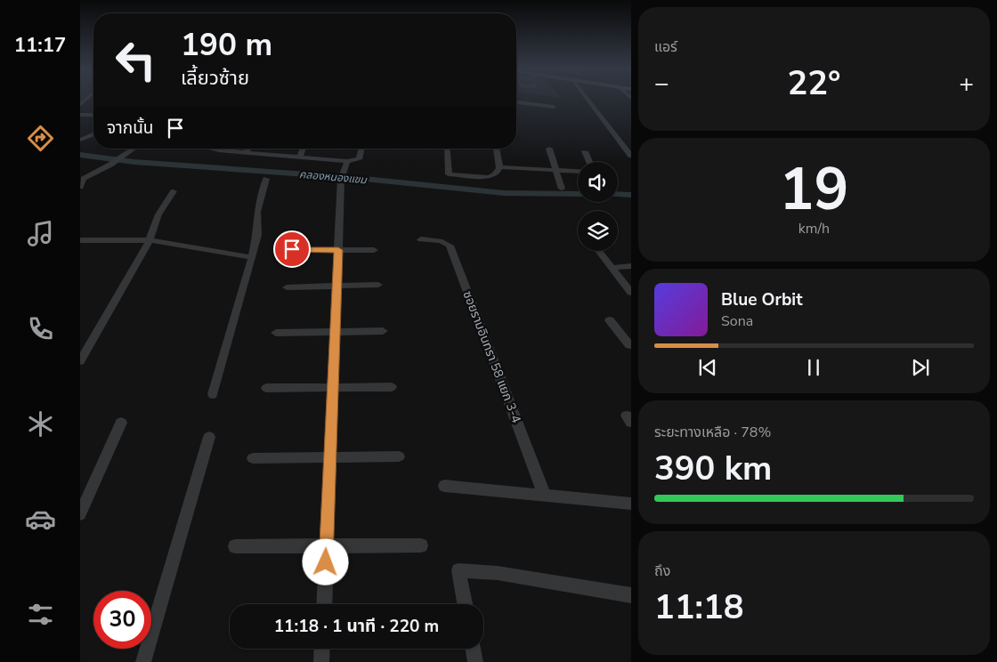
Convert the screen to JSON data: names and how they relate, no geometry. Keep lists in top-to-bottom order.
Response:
{
  "streets": {
    "street": ["ซอยรามอินทรา 58 แยก 3-4"]
  },
  "water": ["คลองหนองแขม"],
  "page": {
    "tabs": "11:17",
    "tile": [
      "แอร์",
      ["19", "km/h"],
      ["ระยะทางเหลือ · 78%", "390 km"],
      ["ถึง", "11:18"]
    ],
    "turn": ["190 m", "เลี้ยวซ้าย"],
    "heat": ["−", "22°", "+"],
    "then": "จากนั้น",
    "song": ["Blue Orbit", "Sona"],
    "limit": "30",
    "trip": "11:18 · 1 นาที · 220 m"
  }
}
